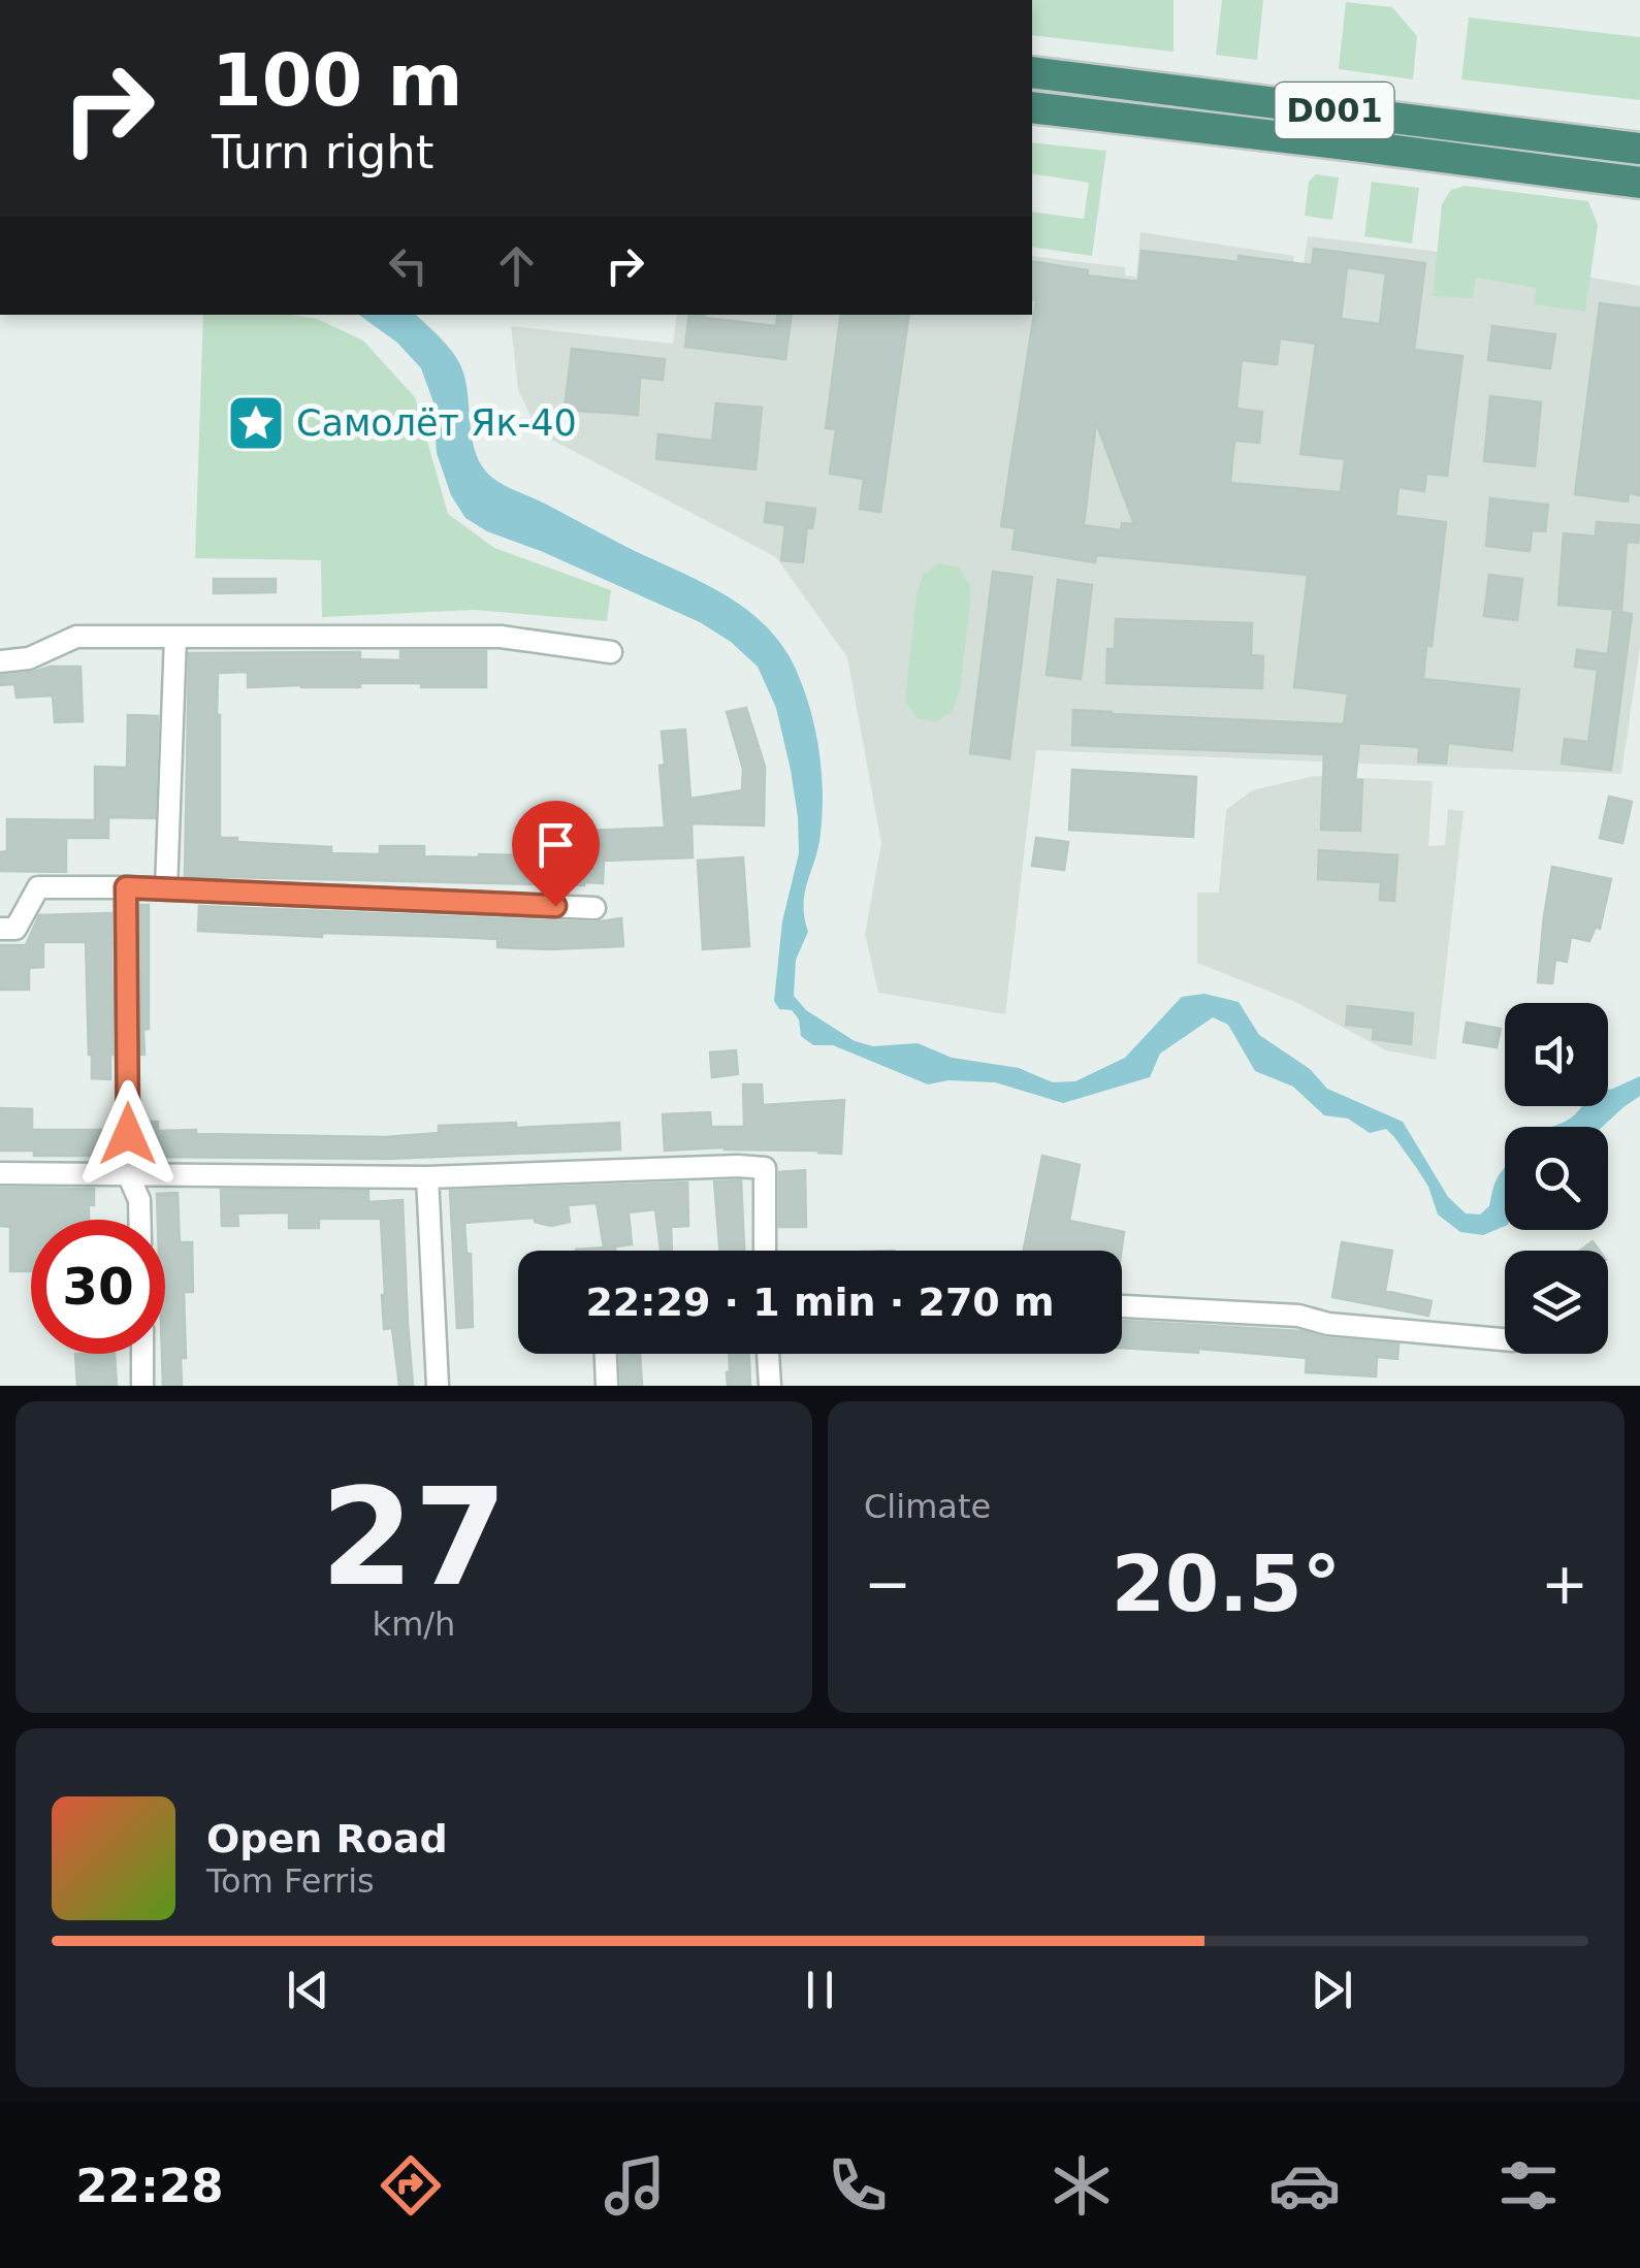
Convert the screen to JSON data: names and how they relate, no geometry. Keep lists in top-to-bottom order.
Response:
{
  "streets": {
    "highway": ["D001"]
  },
  "places": {
    "place": ["Самолёт Як-40"]
  },
  "page": {
    "turn": ["100 m", "Turn right"],
    "limit": "30",
    "trip": "22:29 · 1 min · 270 m",
    "tile": [
      ["27", "km/h"],
      "Climate"
    ],
    "heat": ["−", "20.5°", "+"],
    "song": ["Open Road", "Tom Ferris"],
    "tabs": "22:28"
  }
}
